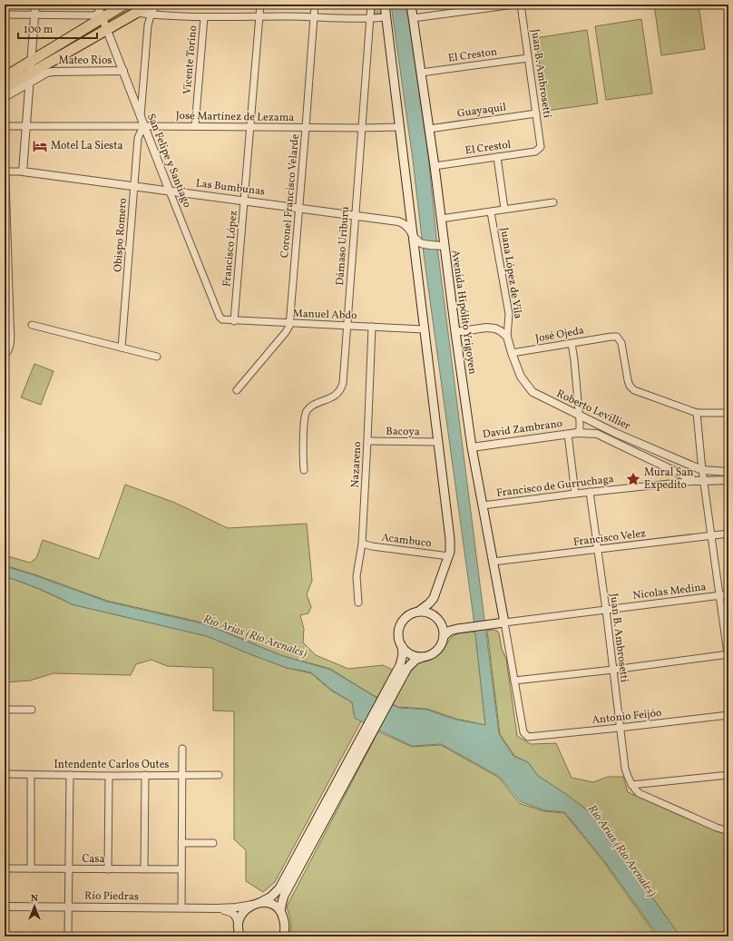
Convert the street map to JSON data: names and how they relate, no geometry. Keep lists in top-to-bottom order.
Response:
{
  "streets": {
    "main road": ["Avenida Hipólito Yrigoyen"],
    "street": [
      "El Creston",
      "Vicente Torino",
      "Mateo Ríos",
      "Juan B. Ambrosetti",
      "Guayaquil",
      "José Martínez de Lezama",
      "El Crestol",
      "San Felipe y Santiago",
      "Las Bumbunas",
      "Coronel Francisco Velarde",
      "Obispo Romero",
      "Dámaso Uriburu",
      "Francisco López",
      "Juana López de Vila",
      "Manuel Abdo",
      "José Ojeda",
      "Roberto Levillier",
      "David Zambrano",
      "Bacoya",
      "Nazareno",
      "Francisco de Gurruchaga",
      "Francisco Velez",
      "Acambuco",
      "Nicolas Medina",
      "Antonio Feijóo",
      "Intendente Carlos Outes",
      "Casa",
      "Río Piedras"
    ]
  },
  "crossings": [
    ["El Creston", "Juan B. Ambrosetti"],
    ["El Creston", "Avenida Hipólito Yrigoyen"],
    ["Vicente Torino", "José Martínez de Lezama"],
    ["Mateo Ríos", "San Felipe y Santiago"],
    ["Juan B. Ambrosetti", "Guayaquil"],
    ["Juan B. Ambrosetti", "El Crestol"],
    ["Juan B. Ambrosetti", "Francisco de Gurruchaga"],
    ["Juan B. Ambrosetti", "Francisco Velez"],
    ["Juan B. Ambrosetti", "Nicolas Medina"],
    ["Juan B. Ambrosetti", "Antonio Feijóo"],
    ["Guayaquil", "Avenida Hipólito Yrigoyen"],
    ["José Martínez de Lezama", "San Felipe y Santiago"],
    ["José Martínez de Lezama", "Coronel Francisco Velarde"],
    ["José Martínez de Lezama", "Obispo Romero"],
    ["José Martínez de Lezama", "Dámaso Uriburu"],
    ["José Martínez de Lezama", "Francisco López"],
    ["El Crestol", "Avenida Hipólito Yrigoyen"],
    ["San Felipe y Santiago", "Las Bumbunas"],
    ["San Felipe y Santiago", "Obispo Romero"],
    ["San Felipe y Santiago", "Manuel Abdo"],
    ["Las Bumbunas", "Coronel Francisco Velarde"],
    ["Las Bumbunas", "Obispo Romero"],
    ["Las Bumbunas", "Dámaso Uriburu"],
    ["Las Bumbunas", "Francisco López"],
    ["Coronel Francisco Velarde", "Manuel Abdo"],
    ["Dámaso Uriburu", "Manuel Abdo"],
    ["Francisco López", "Manuel Abdo"],
    ["Juana López de Vila", "Roberto Levillier"],
    ["Avenida Hipólito Yrigoyen", "David Zambrano"],
    ["Avenida Hipólito Yrigoyen", "Francisco de Gurruchaga"],
    ["Avenida Hipólito Yrigoyen", "Francisco Velez"],
    ["Avenida Hipólito Yrigoyen", "Nicolas Medina"],
    ["Manuel Abdo", "Nazareno"],
    ["José Ojeda", "Roberto Levillier"],
    ["Roberto Levillier", "David Zambrano"],
    ["Roberto Levillier", "Francisco de Gurruchaga"],
    ["Bacoya", "Nazareno"],
    ["Nazareno", "Acambuco"]
  ],
  "water": ["Río Arias (Río Arenales)"],
  "places": {
    "hotel": ["Motel La Siesta"],
    "place": ["Mural San Expedito"]
  },
  "scale_bar": "100 m",
  "north": "top"
}
